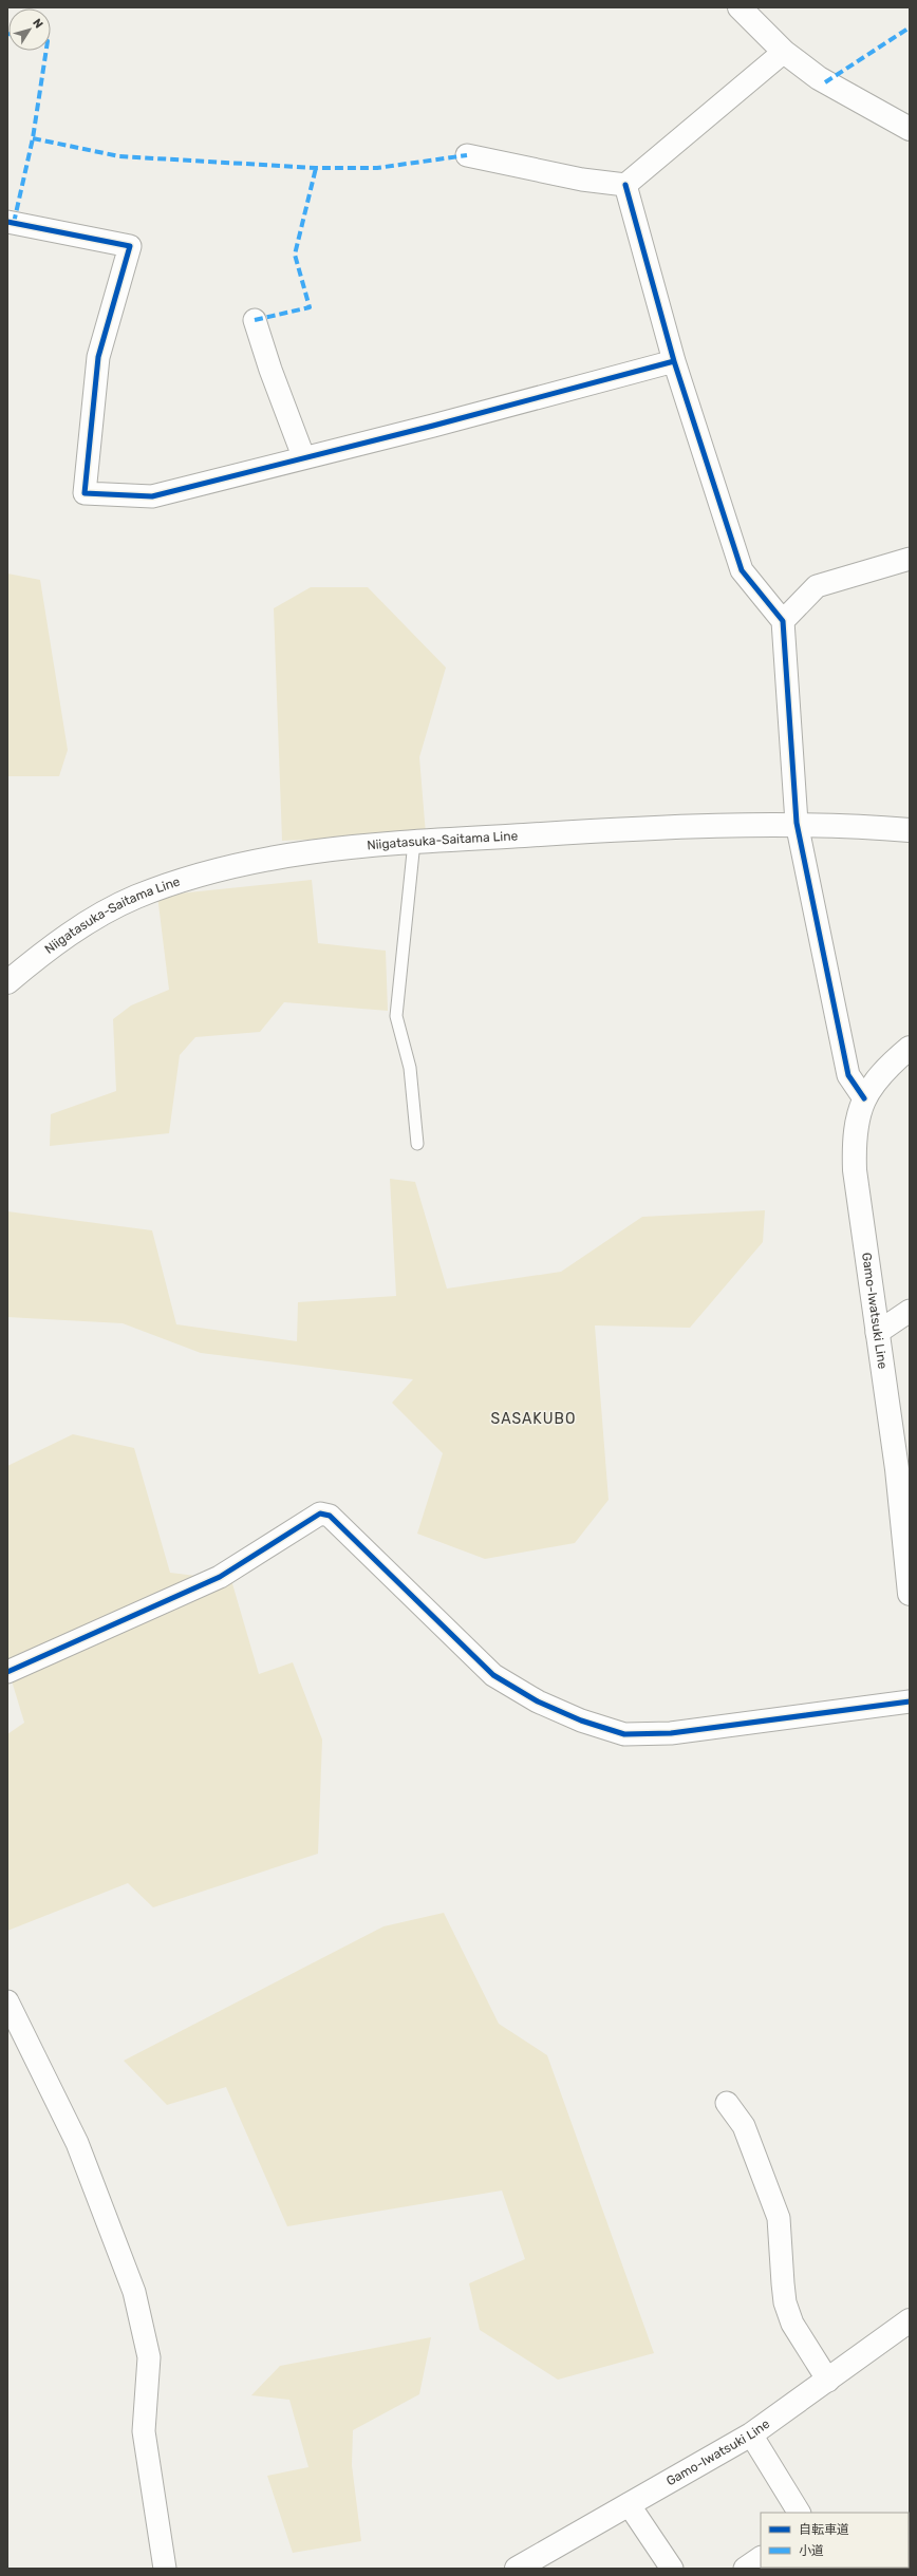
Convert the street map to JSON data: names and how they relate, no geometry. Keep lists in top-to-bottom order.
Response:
{
  "streets": {
    "main road": ["Niigatasuka-Saitama Line", "Gamo-Iwatsuki Line"]
  },
  "districts": ["SASAKUBO"],
  "legend": ["自転車道", "小道"],
  "north": "top right"
}
